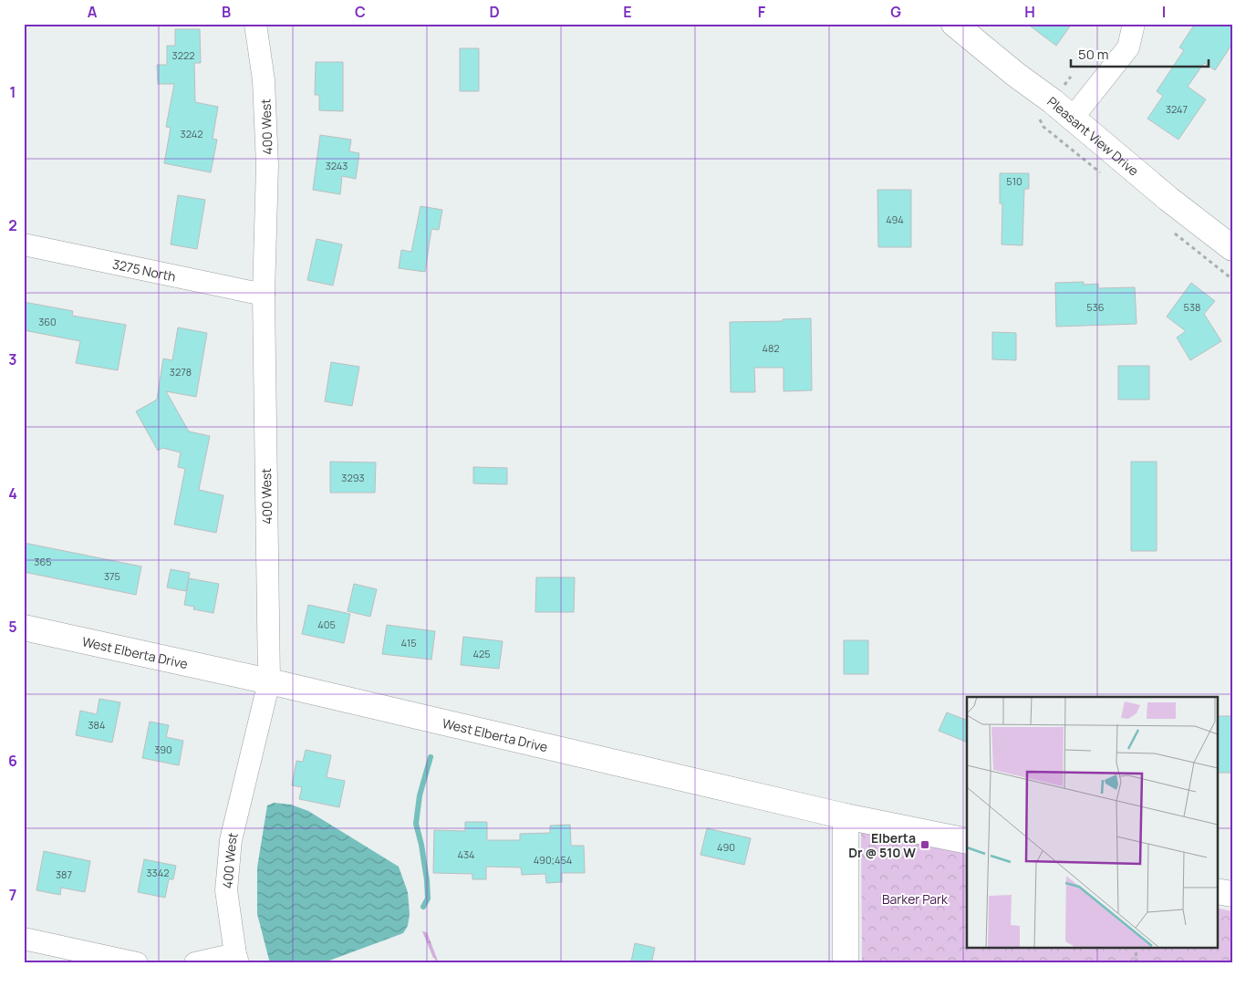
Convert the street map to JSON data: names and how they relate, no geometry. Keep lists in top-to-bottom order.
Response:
{
  "streets": {
    "main road": ["Pleasant View Drive", "West Elberta Drive"],
    "street": ["400 West", "3275 North"]
  },
  "crossings": [
    ["400 West", "3275 North"],
    ["400 West", "West Elberta Drive"]
  ],
  "parks": ["Barker Park"],
  "places": {
    "transit": ["Elberta Dr @ 510 W"]
  },
  "house_numbers": [
    "3222",
    "3247",
    "3242",
    "3243",
    "510",
    "494",
    "536",
    "538",
    "360",
    "482",
    "3278",
    "3293",
    "365",
    "375",
    "405",
    "415",
    "425",
    "384",
    "390",
    "490",
    "434",
    "490;454",
    "3342",
    "387"
  ],
  "scale_bar": "50 m",
  "grid": {
    "columns": [
      "A",
      "B",
      "C",
      "D",
      "E",
      "F",
      "G",
      "H",
      "I"
    ],
    "rows": [
      "1",
      "2",
      "3",
      "4",
      "5",
      "6",
      "7"
    ]
  }
}
